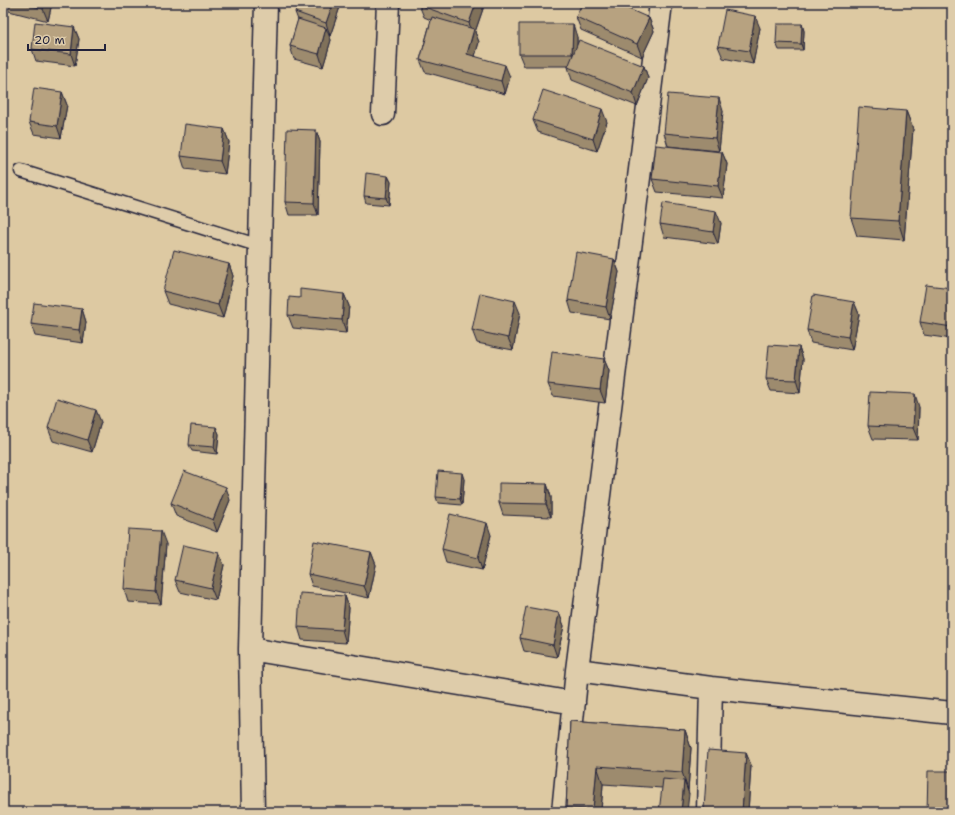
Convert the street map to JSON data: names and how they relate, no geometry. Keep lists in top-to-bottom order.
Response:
{
  "scale_bar": "20 m"
}
